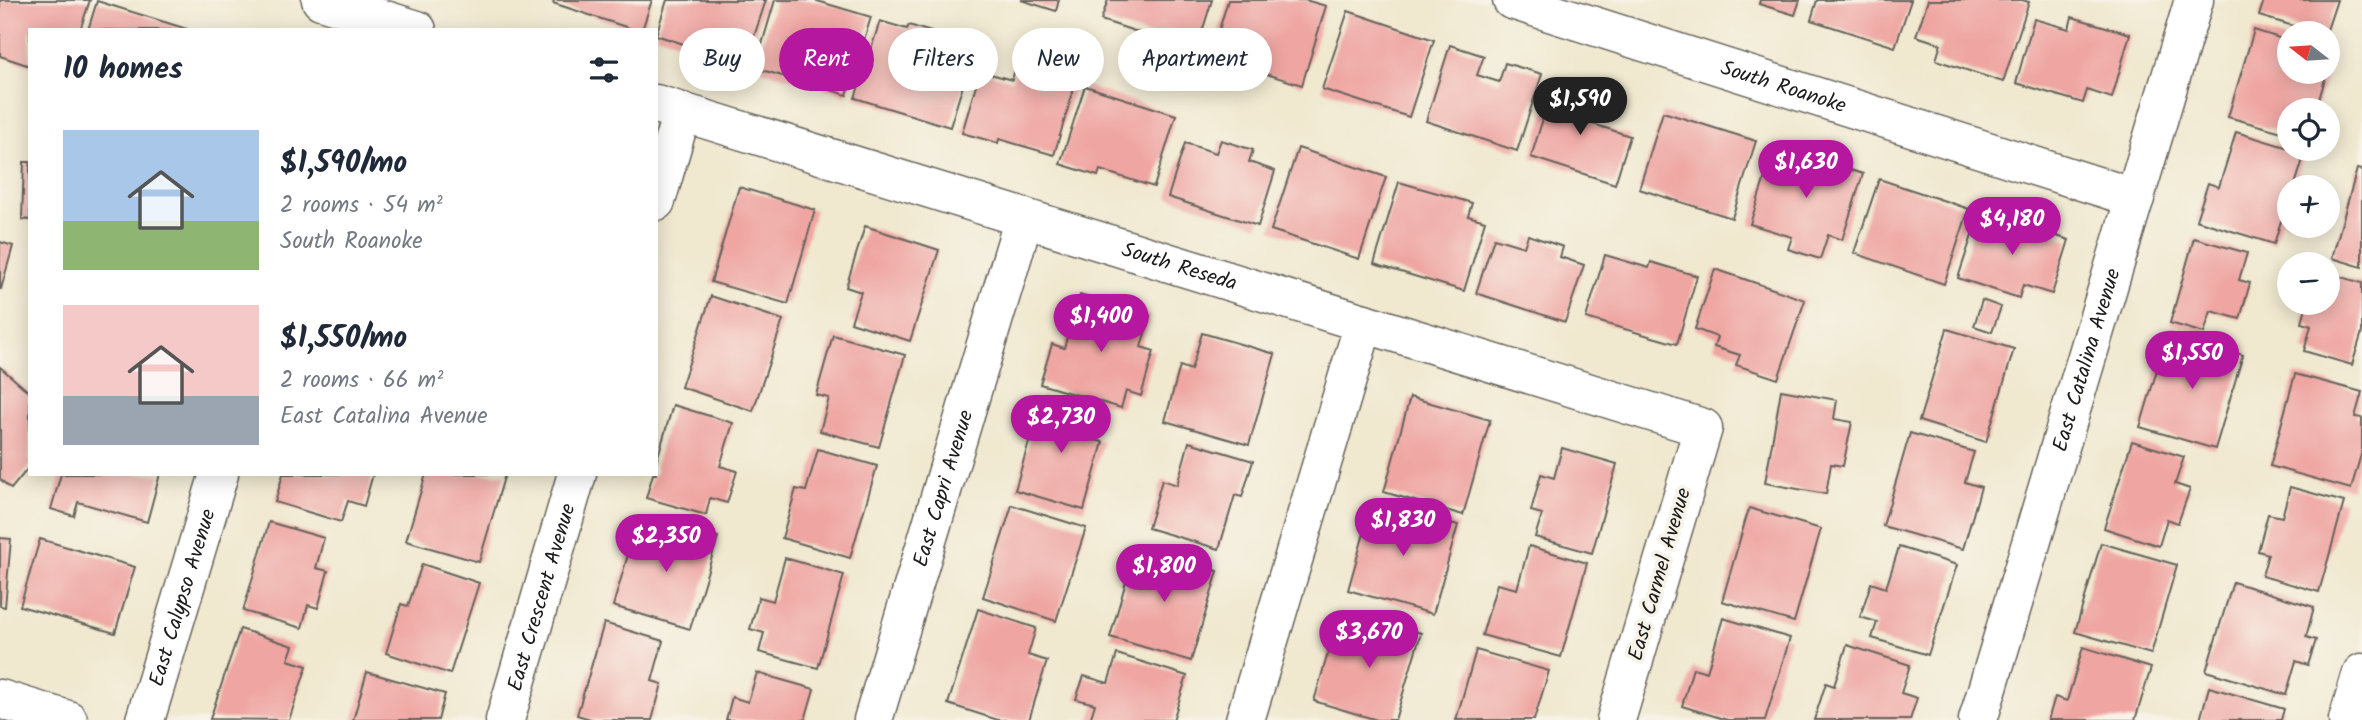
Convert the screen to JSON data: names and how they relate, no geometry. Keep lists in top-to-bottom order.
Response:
{
  "streets": {
    "street": [
      "South Roanoke",
      "South Reseda",
      "East Catalina Avenue",
      "East Capri Avenue",
      "East Carmel Avenue",
      "East Calypso Avenue",
      "East Crescent Avenue"
    ]
  },
  "crossings": [
    ["South Roanoke", "East Catalina Avenue"],
    ["South Reseda", "East Capri Avenue"],
    ["South Reseda", "East Carmel Avenue"]
  ],
  "north": "left",
  "page": {
    "map_buttons": ["+", "−"],
    "chip": [
      "Buy",
      "Rent",
      "Filters",
      "New",
      "Apartment"
    ],
    "heading": "10 homes",
    "price": [
      "$1,590",
      "$1,630",
      "$4,180",
      "$1,400",
      "$1,550",
      "$2,730",
      "$1,830",
      "$2,350",
      "$1,800",
      "$3,670"
    ],
    "list": [
      {
        "name": "$1,590/mo",
        "note": "2 rooms · 54 m² · South Roanoke"
      },
      {
        "name": "$1,550/mo",
        "note": "2 rooms · 66 m² · East Catalina Avenue"
      }
    ]
  }
}
